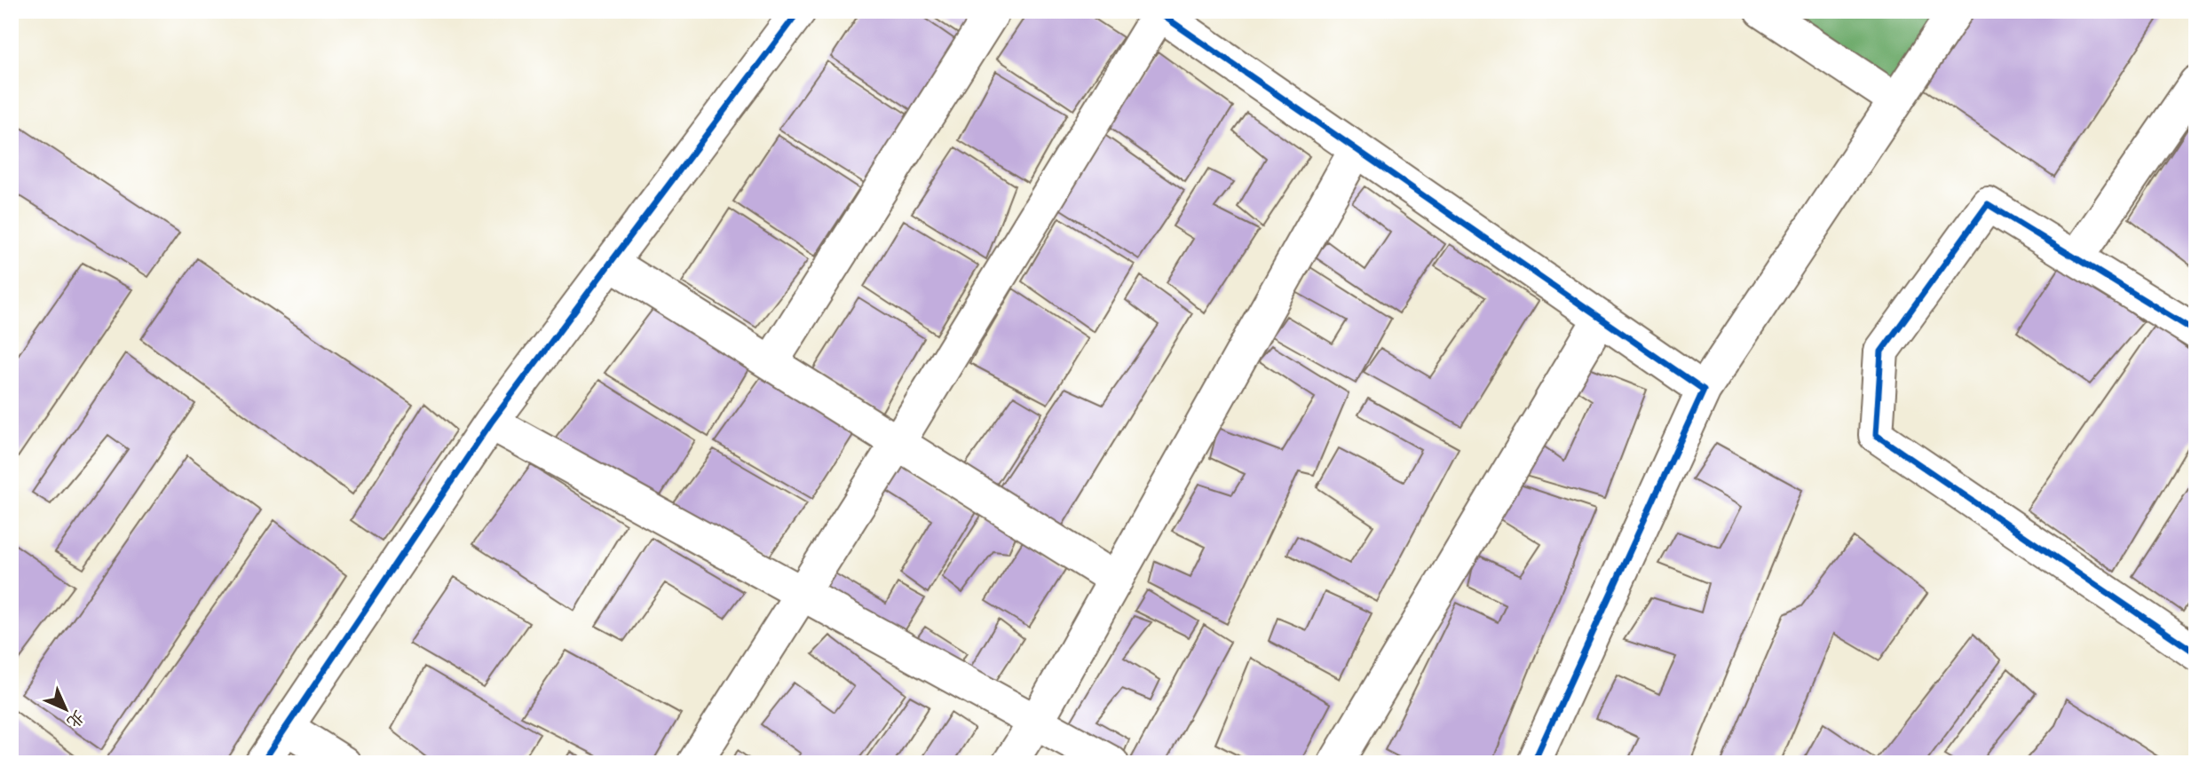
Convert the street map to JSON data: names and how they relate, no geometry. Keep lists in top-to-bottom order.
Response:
{
  "north": "bottom right"
}
